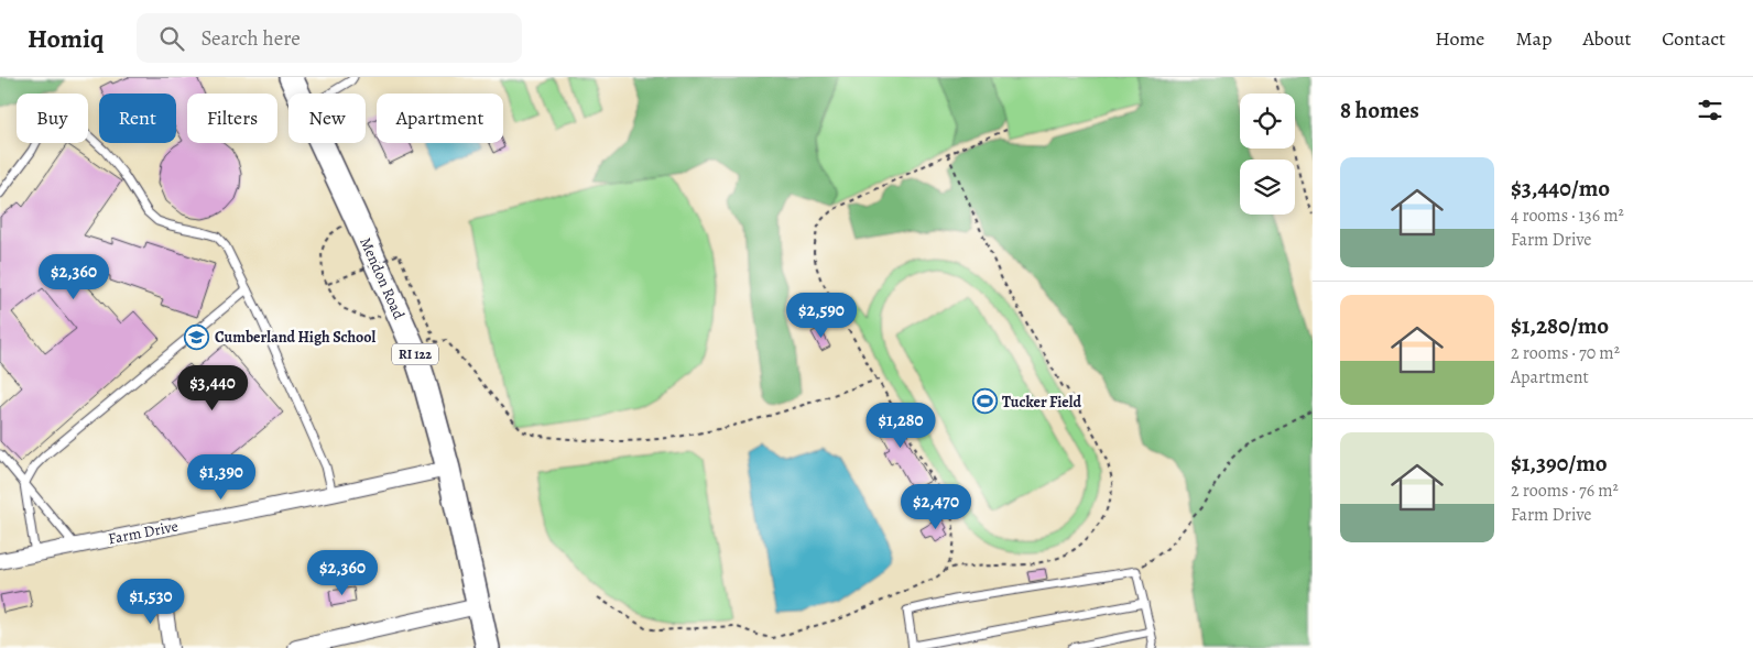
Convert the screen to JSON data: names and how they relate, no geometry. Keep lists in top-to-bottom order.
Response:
{
  "streets": {
    "main road": ["Mendon Road", "RI 122"],
    "street": ["Farm Drive"]
  },
  "crossings": [
    ["Mendon Road", "Farm Drive"]
  ],
  "places": {
    "school or university": ["Cumberland High School"],
    "sports": ["Tucker Field"]
  },
  "page": {
    "header": "Homiq",
    "search": "Search here",
    "nav": [
      "Home",
      "Map",
      "About",
      "Contact"
    ],
    "heading": "8 homes",
    "chip": [
      "Buy",
      "Rent",
      "Filters",
      "New",
      "Apartment"
    ],
    "list": [
      {
        "name": "$3,440/mo",
        "note": "4 rooms · 136 m² · Farm Drive"
      },
      {
        "name": "$1,280/mo",
        "note": "2 rooms · 70 m² · Apartment"
      },
      {
        "name": "$1,390/mo",
        "note": "2 rooms · 76 m² · Farm Drive"
      }
    ],
    "price": [
      "$2,360",
      "$2,590",
      "$3,440",
      "$1,280",
      "$1,390",
      "$2,470",
      "$2,360",
      "$1,530"
    ]
  }
}
